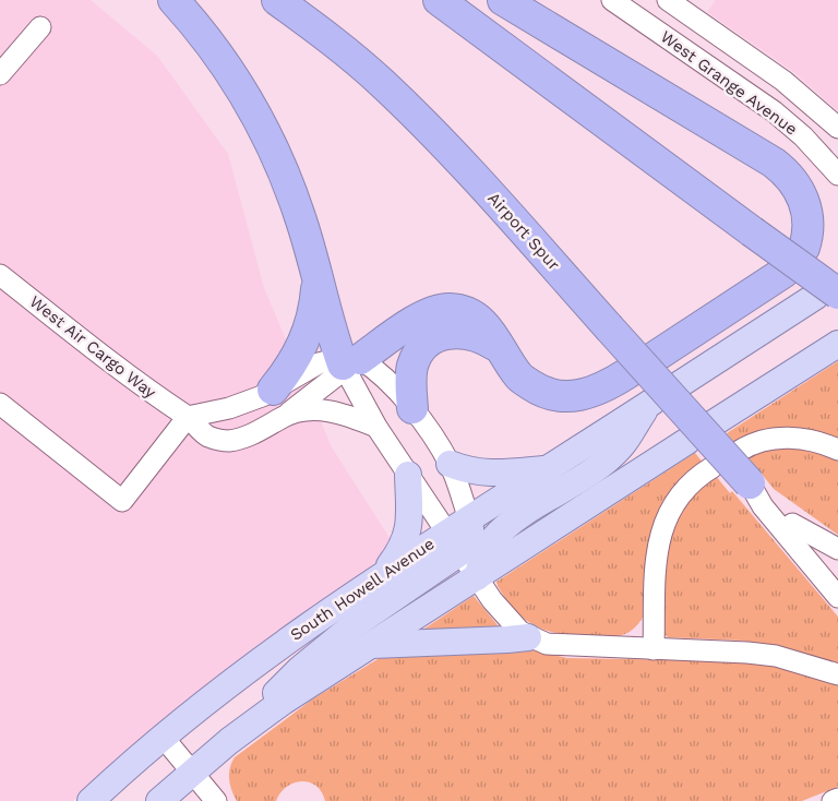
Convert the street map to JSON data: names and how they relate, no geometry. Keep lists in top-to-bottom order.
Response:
{
  "streets": {
    "highway": ["Airport Spur"],
    "main road": ["South Howell Avenue"],
    "street": ["West Grange Avenue", "West Air Cargo Way"]
  }
}
